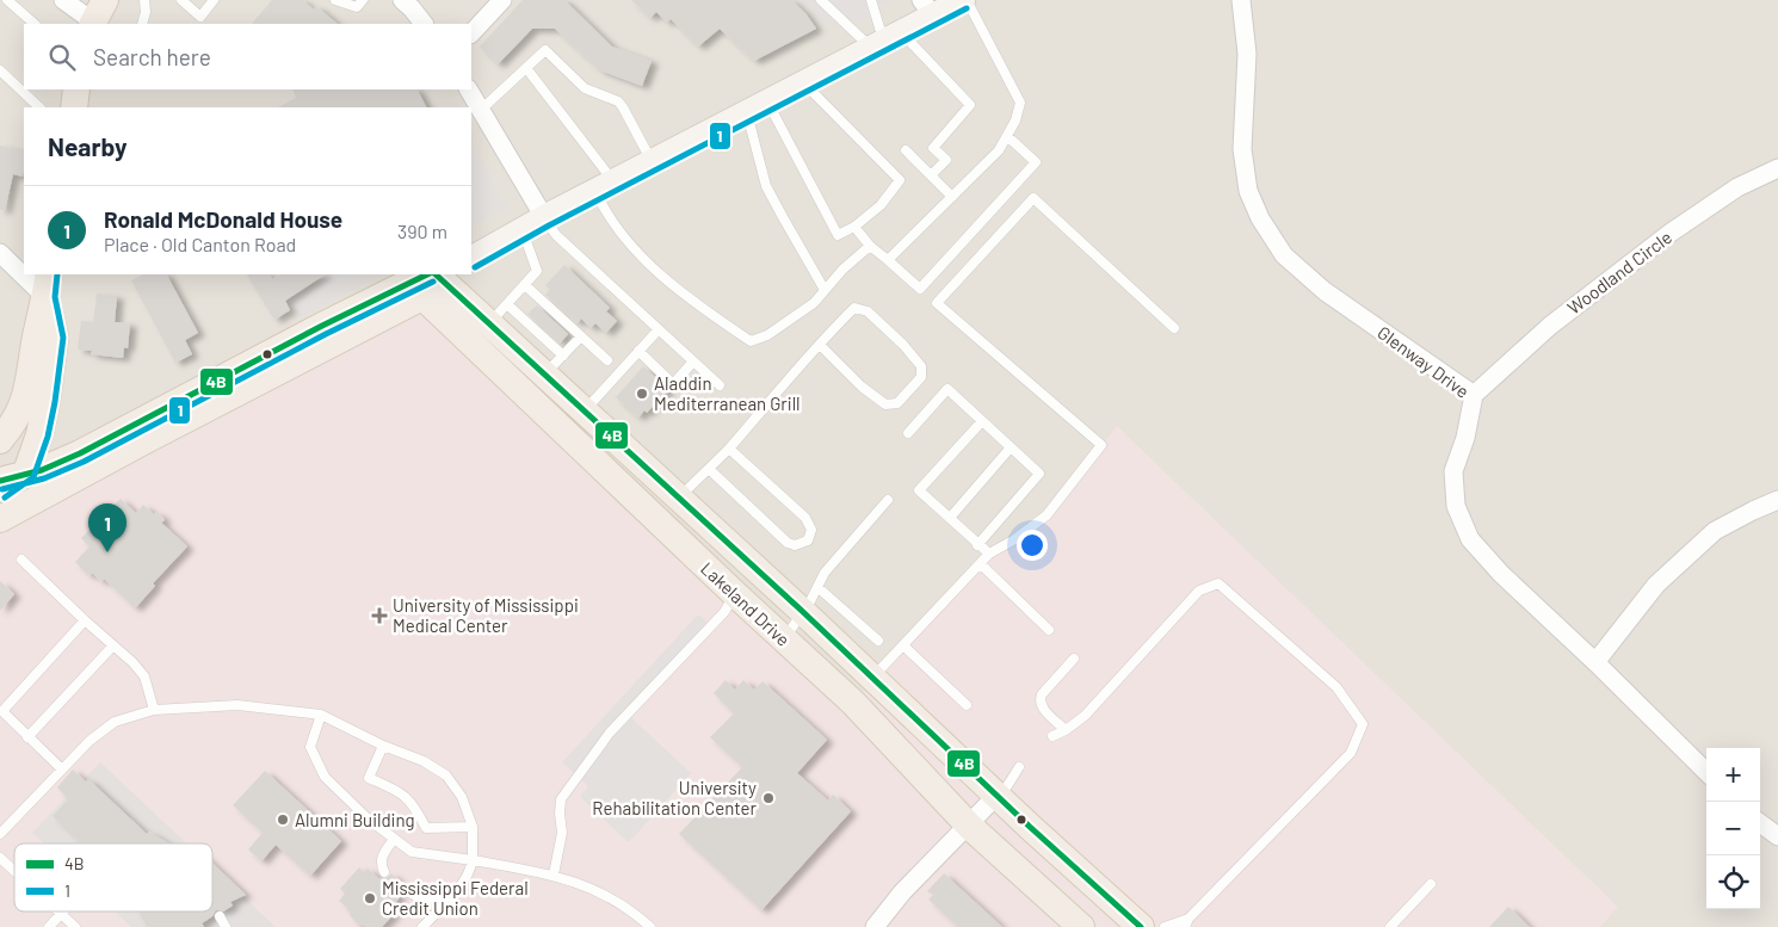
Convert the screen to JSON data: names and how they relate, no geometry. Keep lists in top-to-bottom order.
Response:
{
  "streets": {
    "main road": ["Lakeland Drive"],
    "street": ["Woodland Circle", "Glenway Drive"]
  },
  "crossings": [
    ["Woodland Circle", "Glenway Drive"]
  ],
  "places": {
    "other": [
      "Aladdin Mediterranean Grill",
      "University Rehabilitation Center",
      "Alumni Building",
      "Mississippi Federal Credit Union"
    ],
    "health": ["University of Mississippi Medical Center"]
  },
  "lines": ["transit line 1", "transit line 4B"],
  "legend": ["4B", "1"],
  "page": {
    "search": "Search here",
    "heading": "Nearby",
    "list": [
      {
        "mark": "1",
        "name": "Ronald McDonald House",
        "note": "Place · Old Canton Road",
        "value": "390 m"
      }
    ],
    "pins": "1",
    "map_buttons": ["+", "−"]
  }
}
